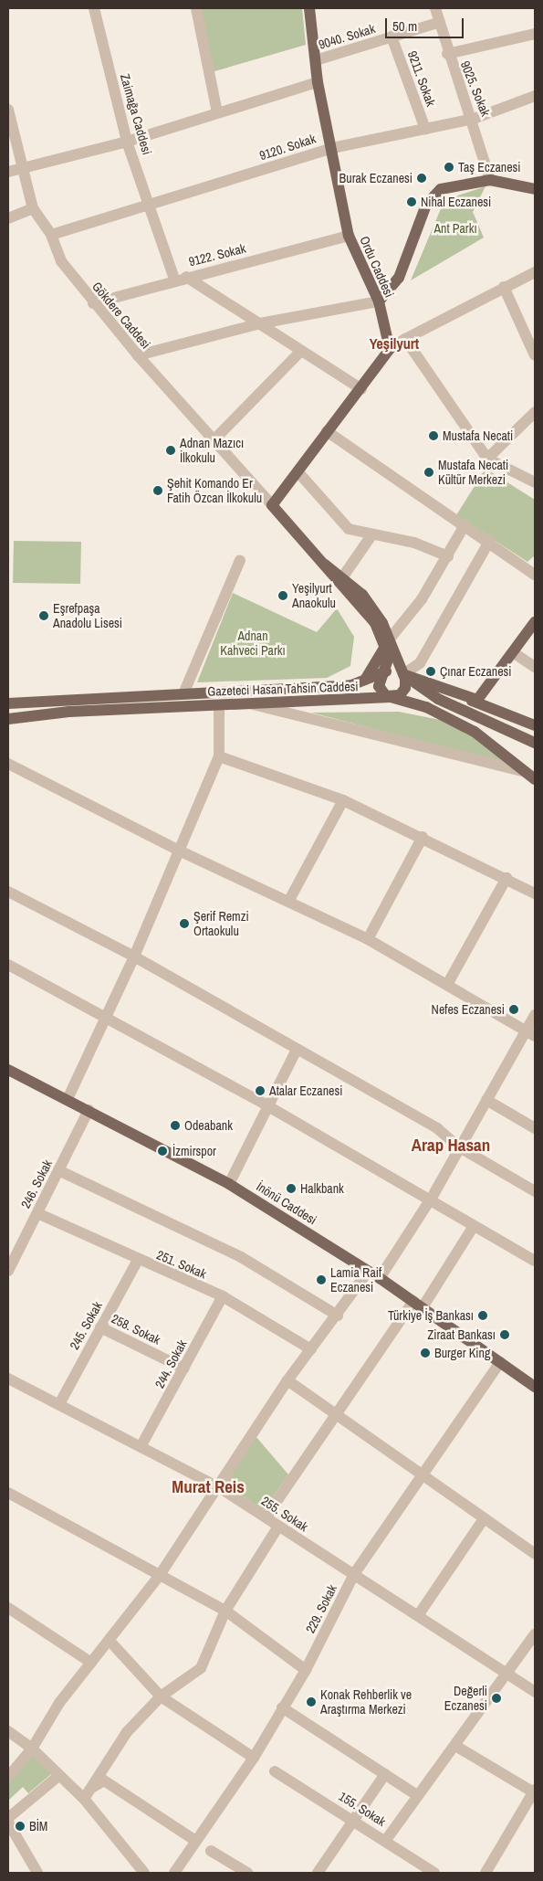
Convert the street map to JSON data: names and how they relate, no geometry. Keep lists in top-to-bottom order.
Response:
{
  "streets": {
    "main road": [
      "Ordu Caddesi",
      "Gökdere Caddesi",
      "Gazeteci Hasan Tahsin Caddesi",
      "İnönü Caddesi"
    ],
    "street": [
      "9040. Sokak",
      "9211. Sokak",
      "9025. Sokak",
      "Zaimağa Caddesi",
      "9120. Sokak",
      "9122. Sokak",
      "246. Sokak",
      "251. Sokak",
      "245. Sokak",
      "258. Sokak",
      "244. Sokak",
      "255. Sokak",
      "229. Sokak",
      "155. Sokak"
    ]
  },
  "crossings": [
    ["9040. Sokak", "9211. Sokak"],
    ["9040. Sokak", "9025. Sokak"],
    ["9040. Sokak", "Ordu Caddesi"],
    ["9211. Sokak", "9120. Sokak"],
    ["9025. Sokak", "9120. Sokak"],
    ["Zaimağa Caddesi", "9120. Sokak"],
    ["Zaimağa Caddesi", "9122. Sokak"],
    ["9120. Sokak", "Ordu Caddesi"],
    ["9120. Sokak", "Gökdere Caddesi"],
    ["9122. Sokak", "Ordu Caddesi"],
    ["9122. Sokak", "Gökdere Caddesi"],
    ["Gökdere Caddesi", "Gazeteci Hasan Tahsin Caddesi"],
    ["246. Sokak", "İnönü Caddesi"],
    ["246. Sokak", "251. Sokak"],
    ["İnönü Caddesi", "229. Sokak"],
    ["251. Sokak", "245. Sokak"],
    ["251. Sokak", "244. Sokak"],
    ["245. Sokak", "258. Sokak"],
    ["245. Sokak", "255. Sokak"],
    ["258. Sokak", "244. Sokak"],
    ["244. Sokak", "255. Sokak"],
    ["255. Sokak", "229. Sokak"]
  ],
  "districts": ["Yeşilyurt", "Arap Hasan", "Murat Reis"],
  "parks": ["Ant Parkı", "Adnan Kahveci Parkı"],
  "places": [
    "Taş Eczanesi",
    "Burak Eczanesi",
    "Nihal Eczanesi",
    "Mustafa Necati",
    "Adnan Mazıcı İlkokulu",
    "Mustafa Necati Kültür Merkezi",
    "Şehit Komando Er Fatih Özcan İlkokulu",
    "Yeşilyurt Anaokulu",
    "Eşrefpaşa Anadolu Lisesi",
    "Çınar Eczanesi",
    "Şerif Remzi Ortaokulu",
    "Nefes Eczanesi",
    "Atalar Eczanesi",
    "Odeabank",
    "İzmirspor",
    "Halkbank",
    "Lamia Raif Eczanesi",
    "Türkiye İş Bankası",
    "Ziraat Bankası",
    "Burger King",
    "Değerli Eczanesi",
    "Konak Rehberlik ve Araştırma Merkezi",
    "BİM"
  ],
  "scale_bar": "50 m"
}
